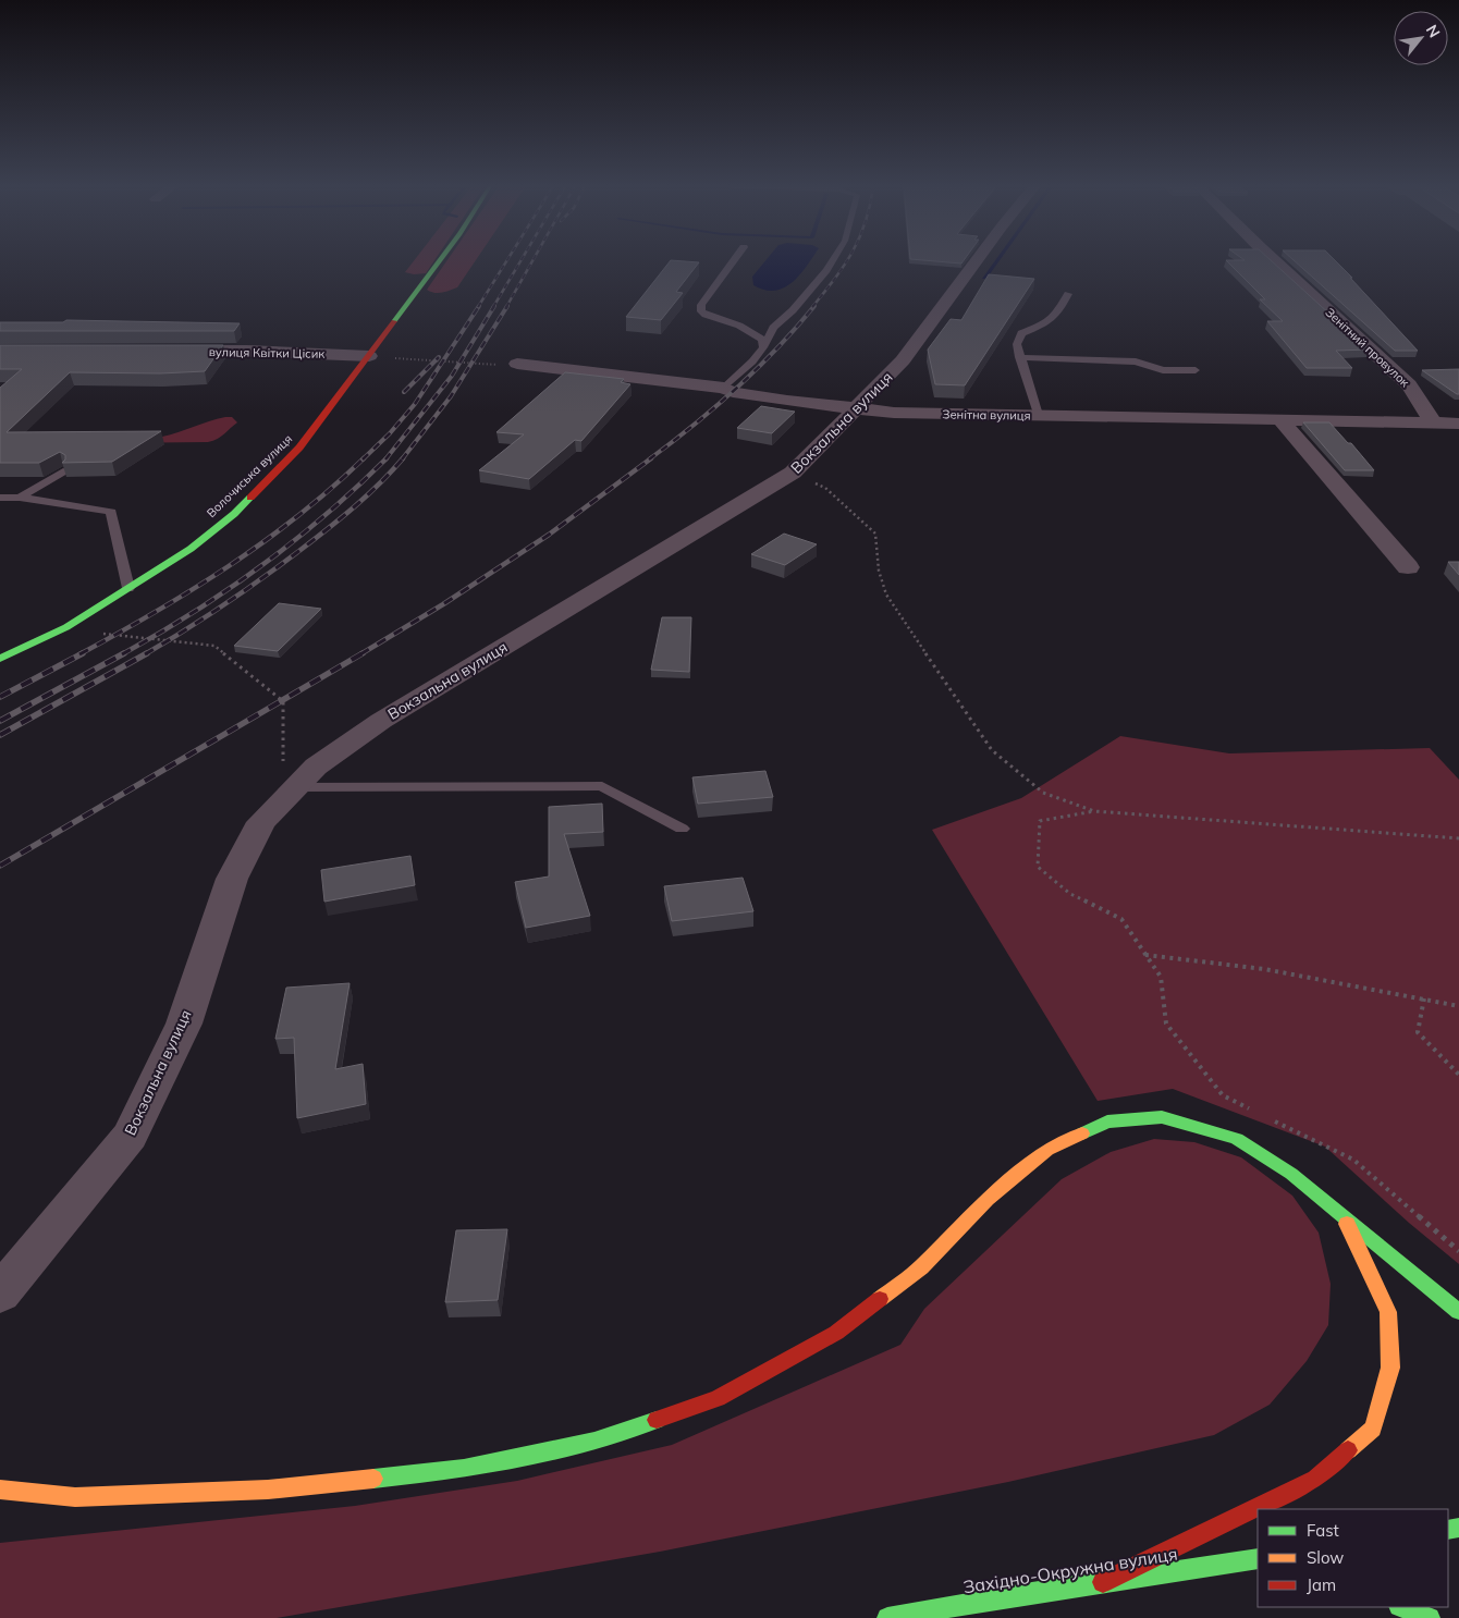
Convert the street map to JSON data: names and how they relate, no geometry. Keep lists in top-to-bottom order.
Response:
{
  "streets": {
    "main road": ["Волочиська вулиця", "Західно-Окружна вулиця"],
    "street": [
      "Зенітний провулок",
      "вулиця Квітки Цісик",
      "Зенітна вулиця",
      "Вокзальна вулиця"
    ]
  },
  "crossings": [
    ["Зенітний провулок", "Зенітна вулиця"],
    ["вулиця Квітки Цісик", "Волочиська вулиця"],
    ["Зенітна вулиця", "Вокзальна вулиця"]
  ],
  "legend": ["Fast", "Slow", "Jam"],
  "north": "top right"
}
